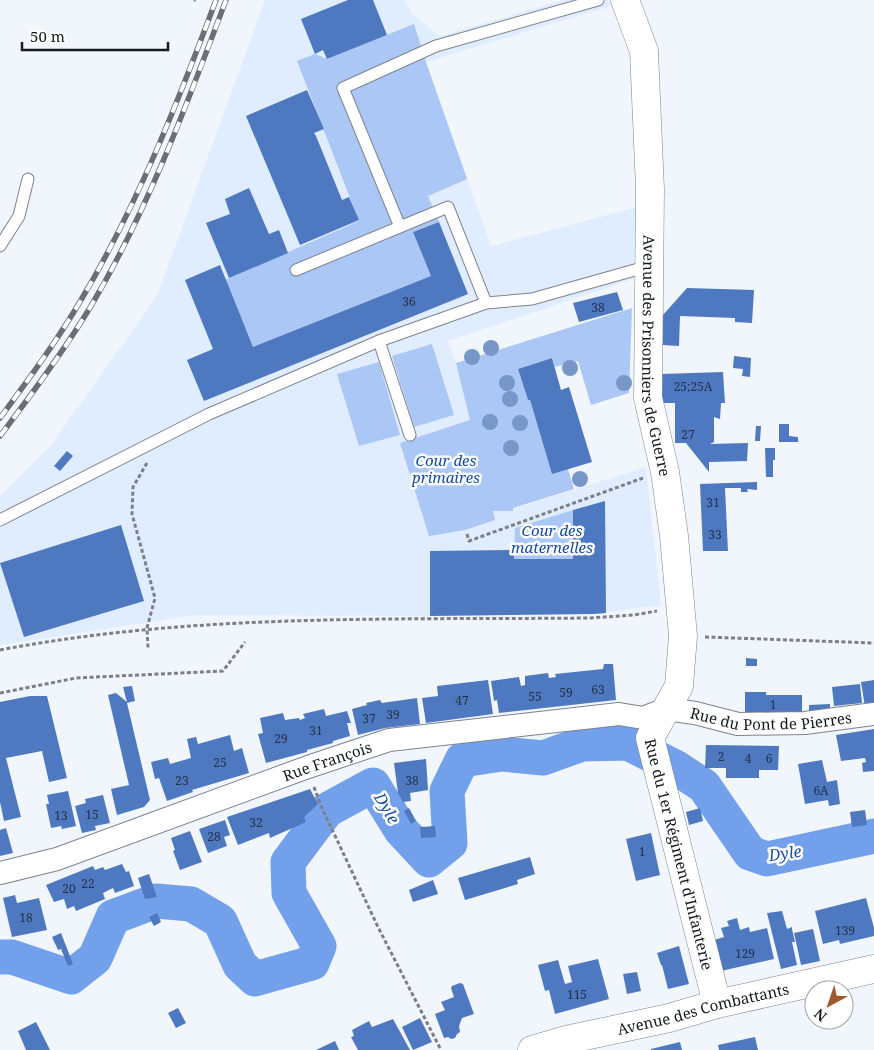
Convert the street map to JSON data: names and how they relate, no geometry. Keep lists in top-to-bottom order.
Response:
{
  "streets": {
    "street": [
      "Avenue des Prisonniers de Guerre",
      "Rue du Pont de Pierres",
      "Rue François",
      "Rue du 1er Régiment d'Infanterie",
      "Avenue des Combattants"
    ]
  },
  "crossings": [
    ["Avenue des Prisonniers de Guerre", "Rue du Pont de Pierres"],
    ["Avenue des Prisonniers de Guerre", "Rue François"],
    ["Avenue des Prisonniers de Guerre", "Rue du 1er Régiment d'Infanterie"],
    ["Rue du Pont de Pierres", "Rue François"],
    ["Rue du Pont de Pierres", "Rue du 1er Régiment d'Infanterie"],
    ["Rue François", "Rue du 1er Régiment d'Infanterie"],
    ["Rue du 1er Régiment d'Infanterie", "Avenue des Combattants"]
  ],
  "water": ["Dyle"],
  "parks": ["Cour des primaires", "Cour des maternelles"],
  "house_numbers": [
    "36",
    "38",
    "25;25A",
    "27",
    "31",
    "33",
    "63",
    "59",
    "55",
    "47",
    "1",
    "39",
    "37",
    "31",
    "29",
    "2",
    "4",
    "6",
    "25",
    "23",
    "38",
    "6A",
    "15",
    "13",
    "32",
    "28",
    "1",
    "22",
    "20",
    "18",
    "139",
    "129",
    "115"
  ],
  "scale_bar": "50 m",
  "north": "bottom left"
}
